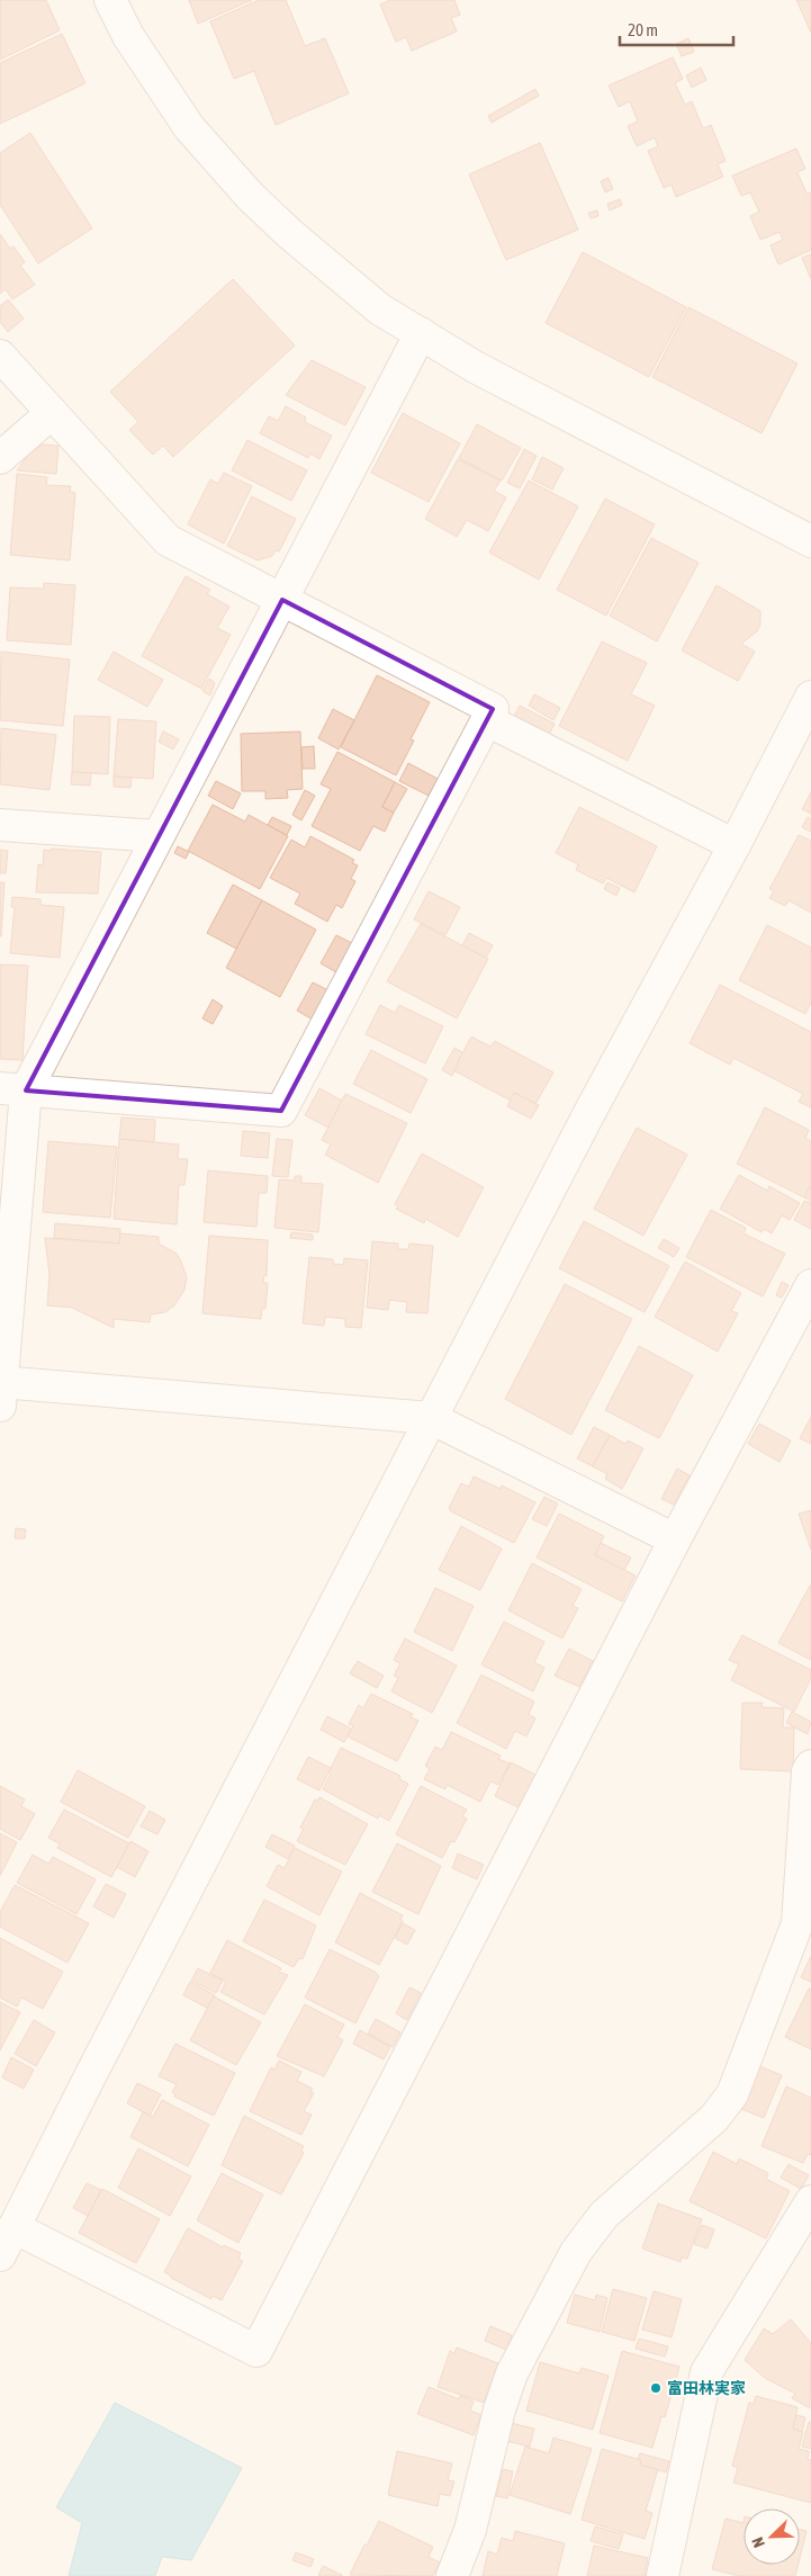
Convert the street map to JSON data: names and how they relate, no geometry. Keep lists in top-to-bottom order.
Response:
{
  "places": ["富田林実家"],
  "scale_bar": "20 m",
  "north": "bottom left"
}
